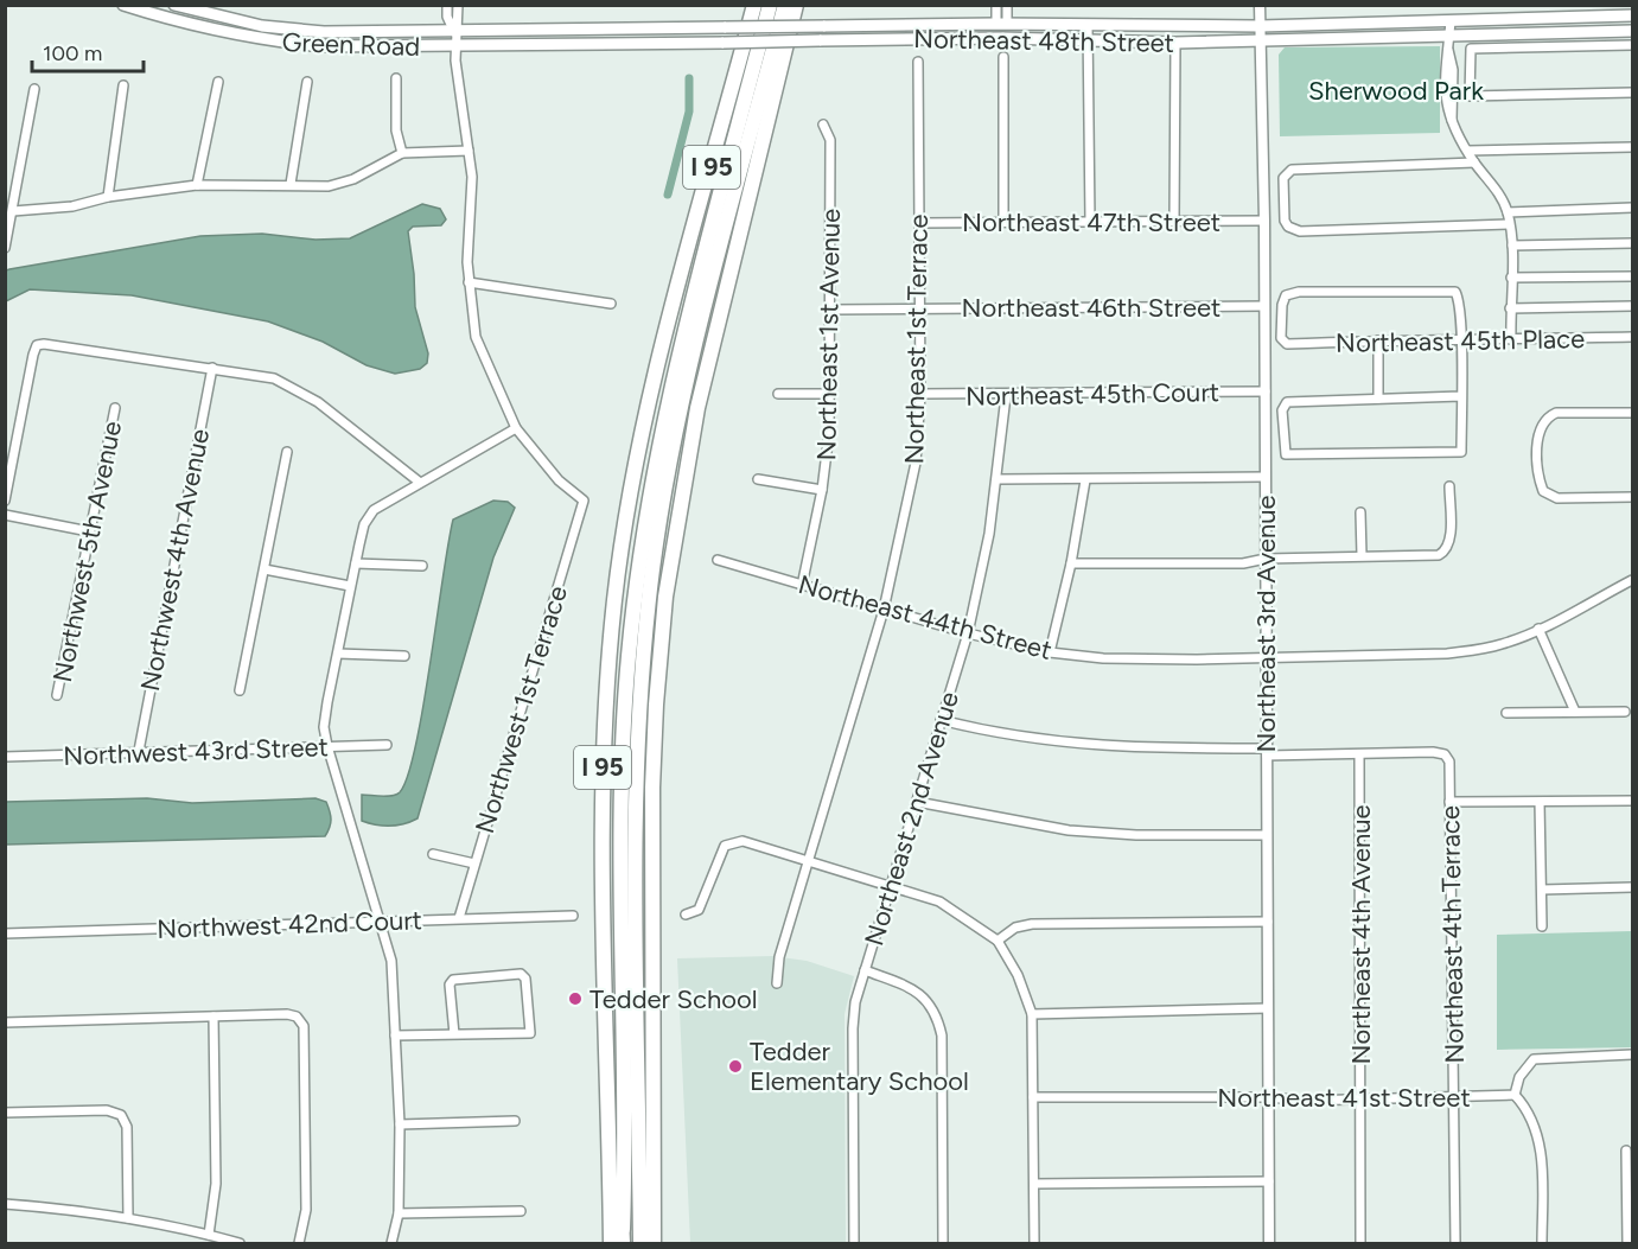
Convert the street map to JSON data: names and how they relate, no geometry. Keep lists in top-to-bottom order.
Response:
{
  "streets": {
    "highway": ["I 95"],
    "main road": ["Northeast 48th Street", "Green Road"],
    "street": [
      "Northeast 47th Street",
      "Northeast 46th Street",
      "Northeast 1st Avenue",
      "Northeast 1st Terrace",
      "Northeast 45th Place",
      "Northeast 45th Court",
      "Northwest 5th Avenue",
      "Northwest 4th Avenue",
      "Northeast 44th Street",
      "Northeast 3rd Avenue",
      "Northwest 1st Terrace",
      "Northwest 43rd Street",
      "Northeast 2nd Avenue",
      "Northwest 42nd Court",
      "Northeast 4th Avenue",
      "Northeast 4th Terrace",
      "Northeast 41st Street"
    ]
  },
  "crossings": [
    ["Northeast 48th Street", "Green Road"],
    ["Northeast 48th Street", "Northeast 3rd Avenue"],
    ["Northeast 47th Street", "Northeast 1st Terrace"],
    ["Northeast 47th Street", "Northeast 3rd Avenue"],
    ["Northeast 46th Street", "Northeast 1st Avenue"],
    ["Northeast 46th Street", "Northeast 1st Terrace"],
    ["Northeast 46th Street", "Northeast 3rd Avenue"],
    ["Northeast 1st Avenue", "Northeast 44th Street"],
    ["Northeast 1st Terrace", "Northeast 45th Court"],
    ["Northeast 1st Terrace", "Northeast 44th Street"],
    ["Northeast 45th Court", "Northeast 3rd Avenue"],
    ["Northeast 45th Court", "Northeast 2nd Avenue"],
    ["Northwest 4th Avenue", "Northwest 43rd Street"],
    ["Northeast 44th Street", "Northeast 3rd Avenue"],
    ["Northeast 44th Street", "Northeast 2nd Avenue"],
    ["Northeast 3rd Avenue", "Northeast 41st Street"],
    ["Northwest 1st Terrace", "Northwest 42nd Court"],
    ["Northeast 4th Avenue", "Northeast 4th Terrace"],
    ["Northeast 4th Avenue", "Northeast 41st Street"],
    ["Northeast 4th Terrace", "Northeast 41st Street"]
  ],
  "parks": ["Sherwood Park"],
  "places": ["Tedder School", "Tedder Elementary School"],
  "scale_bar": "100 m"
}
